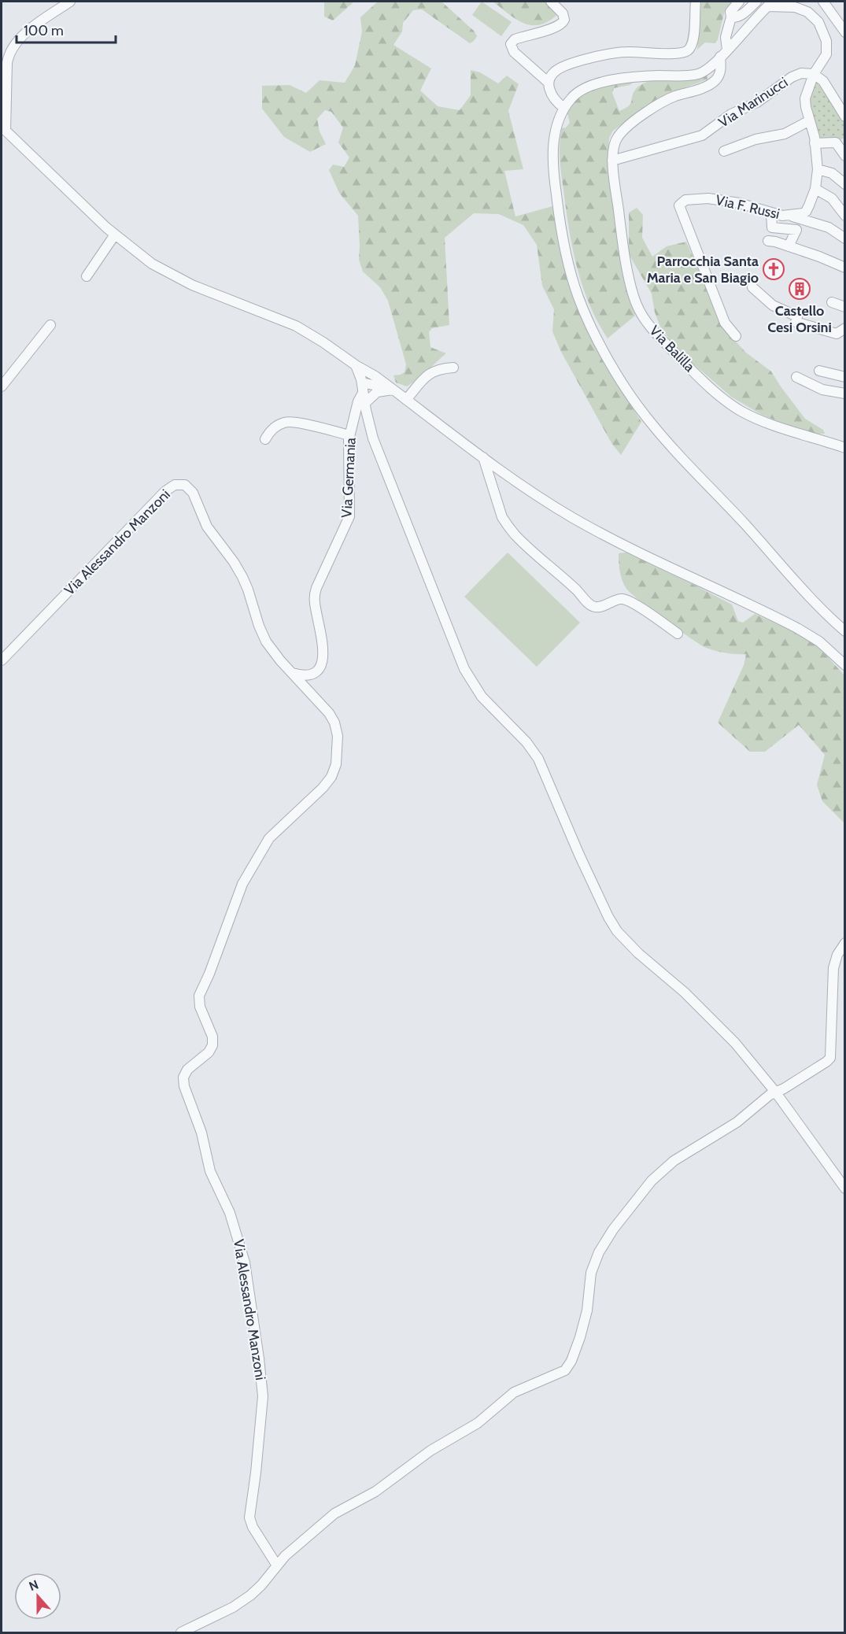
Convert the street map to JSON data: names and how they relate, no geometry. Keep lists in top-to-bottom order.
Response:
{
  "streets": {
    "street": [
      "Via Marinucci",
      "Via F. Russi",
      "Via Balilla",
      "Via Germania",
      "Via Alessandro Manzoni"
    ]
  },
  "crossings": [
    ["Via Marinucci", "Via Balilla"],
    ["Via Germania", "Via Alessandro Manzoni"]
  ],
  "places": {
    "church": ["Parrocchia Santa Maria e San Biagio"],
    "building": ["Castello Cesi Orsini"]
  },
  "scale_bar": "100 m",
  "north": "top"
}
